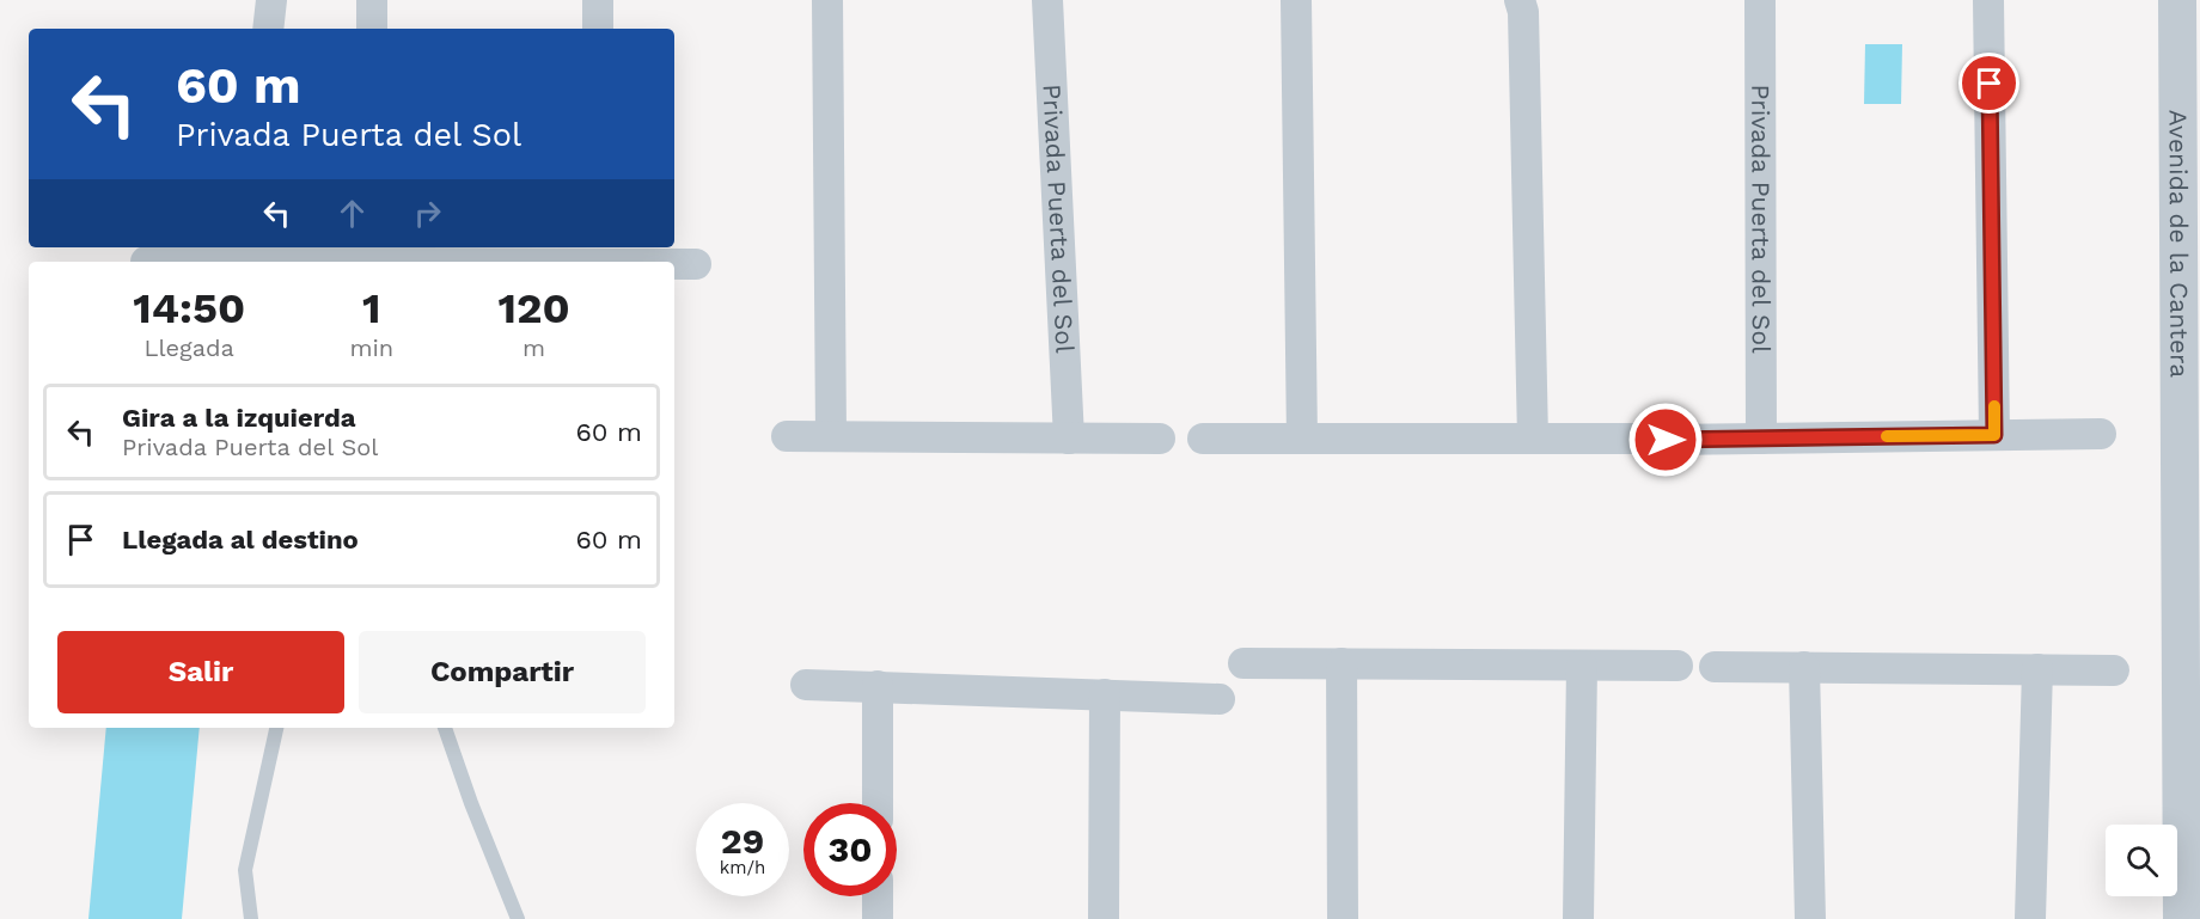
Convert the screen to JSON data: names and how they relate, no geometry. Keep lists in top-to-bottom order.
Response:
{
  "streets": {
    "street": ["Privada Puerta del Sol", "Avenida de la Cantera"]
  },
  "page": {
    "turn": ["60 m", "Privada Puerta del Sol"],
    "eta": [
      "14:50",
      "Llegada",
      "1",
      "min",
      "120",
      "m"
    ],
    "list": [
      {
        "name": "Gira a la izquierda",
        "note": "Privada Puerta del Sol",
        "value": "60 m"
      },
      {
        "name": "Llegada al destino",
        "value": "60 m"
      }
    ],
    "buttons": ["Salir", "Compartir"],
    "speed": "29 km/h",
    "limit": "30"
  }
}
